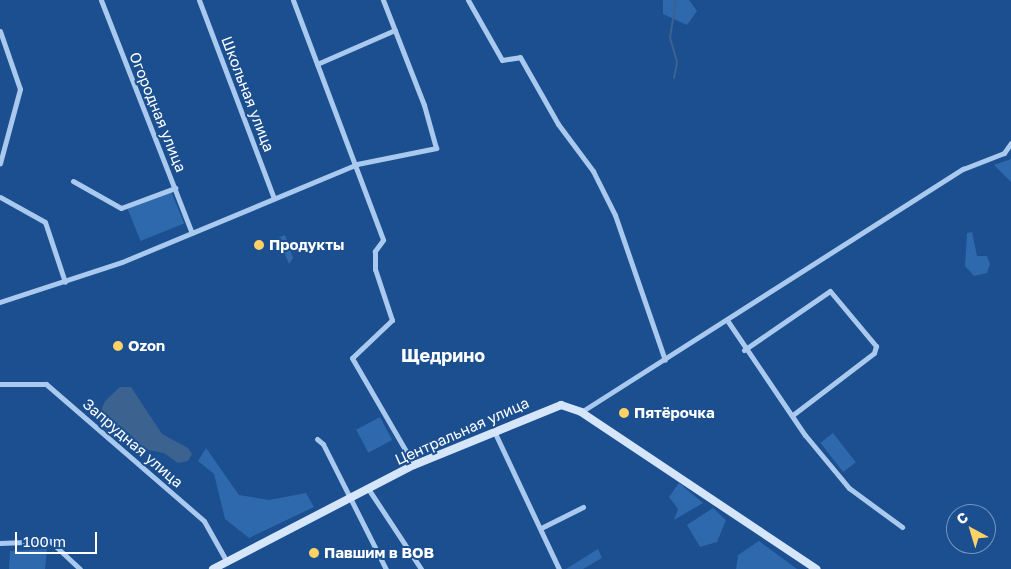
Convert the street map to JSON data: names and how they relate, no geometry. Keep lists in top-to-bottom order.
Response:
{
  "streets": {
    "street": [
      "Школьная улица",
      "Огородная улица",
      "Центральная улица",
      "Запрудная улица"
    ]
  },
  "crossings": [
    ["Центральная улица", "Запрудная улица"]
  ],
  "districts": ["Щедрино"],
  "places": [
    "Продукты",
    "Ozon",
    "Пятёрочка",
    "Павшим в ВОВ"
  ],
  "scale_bar": "100 m",
  "north": "top left"
}
